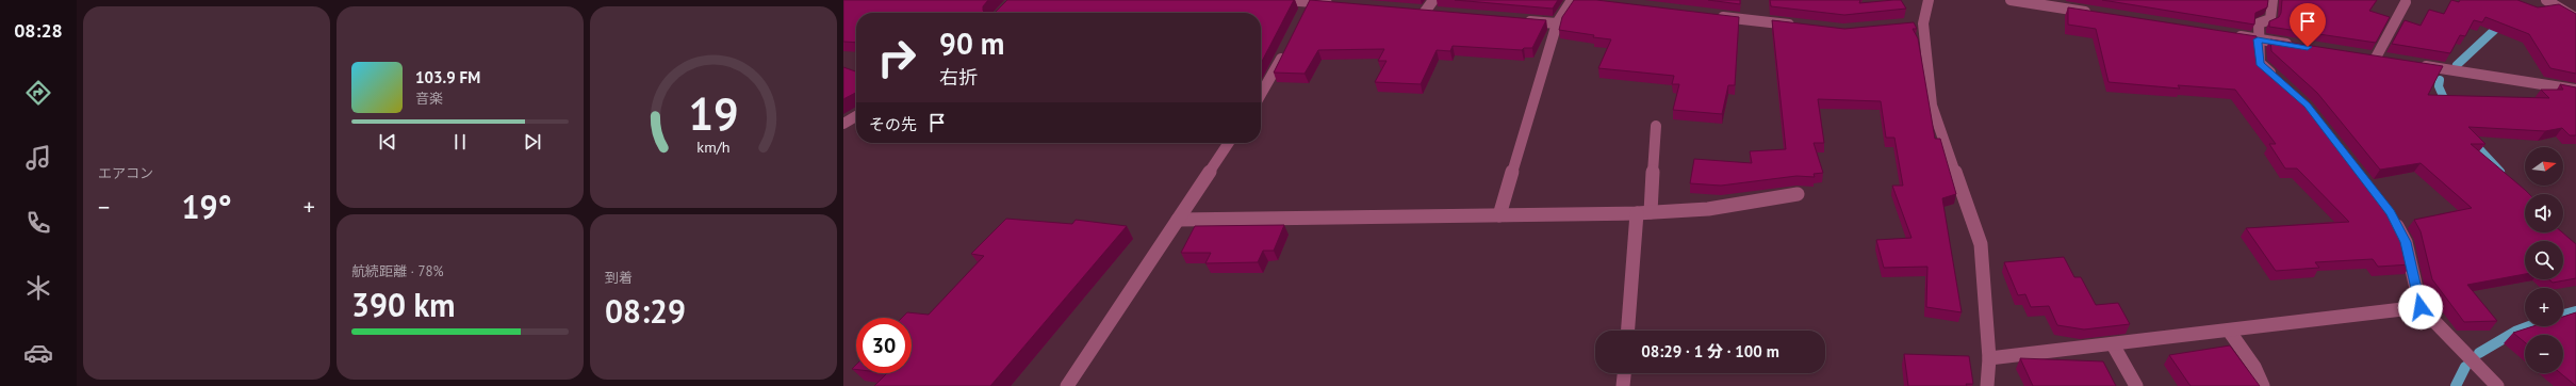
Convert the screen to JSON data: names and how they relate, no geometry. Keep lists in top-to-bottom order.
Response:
{
  "north": "right",
  "page": {
    "tabs": "08:28",
    "tile": [
      "エアコン",
      ["航続距離 · 78%", "390 km"],
      ["到着", "08:29"]
    ],
    "turn": ["90 m", "右折"],
    "song": ["103.9 FM", "音楽"],
    "then": "その先",
    "map_buttons": ["+", "−"],
    "heat": ["−", "19°", "+"],
    "limit": "30",
    "trip": "08:29 · 1 分 · 100 m",
    "gauge": ["19", "km/h"]
  }
}
